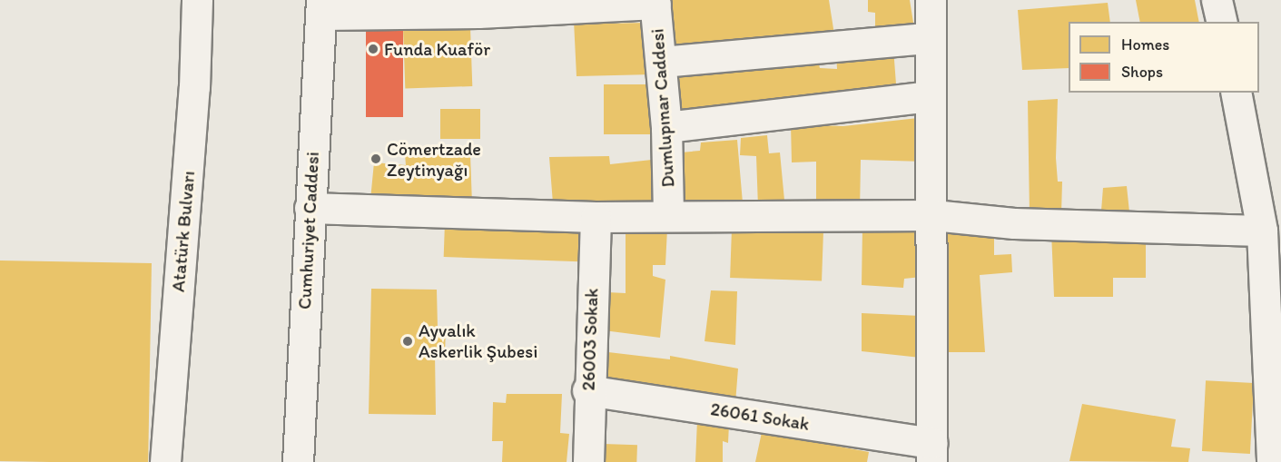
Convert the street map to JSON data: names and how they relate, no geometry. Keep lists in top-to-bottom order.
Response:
{
  "streets": {
    "street": [
      "Dumlupınar Caddesi",
      "Cumhuriyet Caddesi",
      "Atatürk Bulvarı",
      "26003 Sokak",
      "26061 Sokak"
    ]
  },
  "crossings": [
    ["26003 Sokak", "26061 Sokak"]
  ],
  "places": ["Funda Kuaför", "Cömertzade Zeytinyağı", "Ayvalık Askerlik Şubesi"],
  "legend": ["Homes", "Shops"]
}
